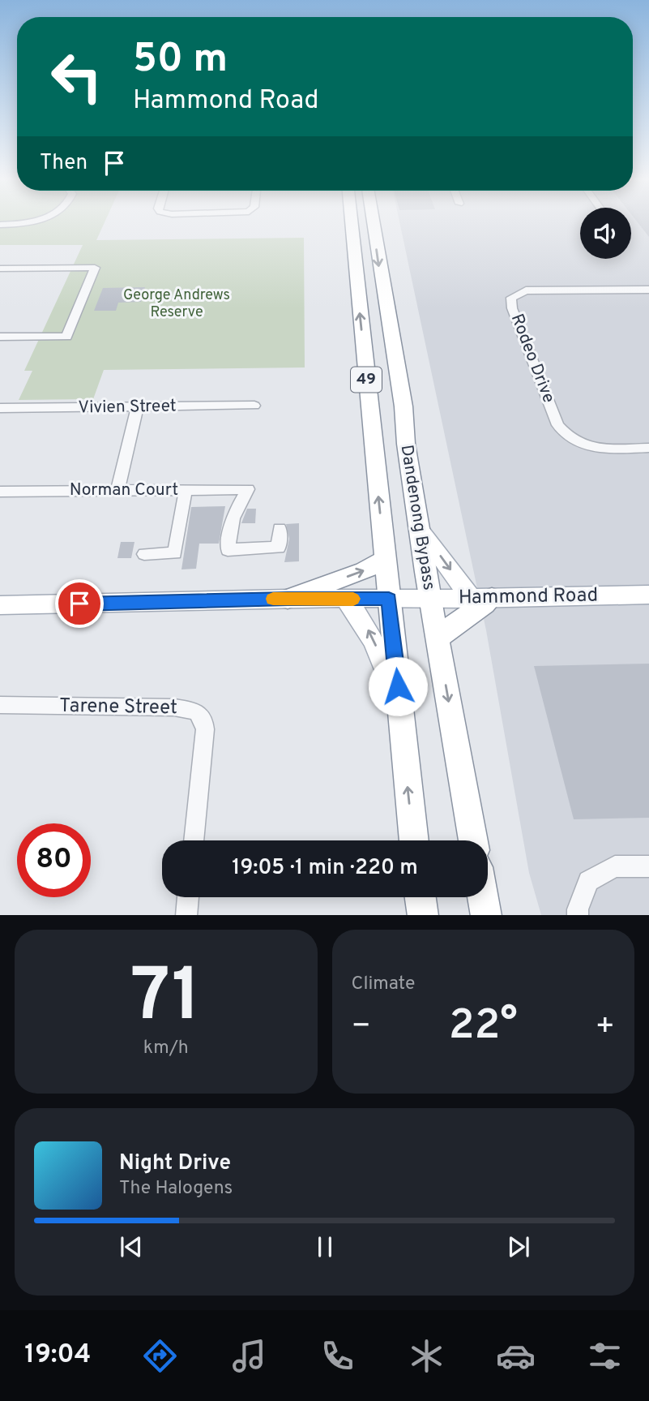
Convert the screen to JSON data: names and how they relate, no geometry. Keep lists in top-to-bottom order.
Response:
{
  "streets": {
    "highway": ["49", "Dandenong Bypass"],
    "main road": ["Hammond Road"],
    "street": [
      "Rodeo Drive",
      "Vivien Street",
      "Norman Court",
      "Tarene Street"
    ]
  },
  "crossings": [
    ["Dandenong Bypass", "Hammond Road"]
  ],
  "parks": ["George Andrews Reserve"],
  "page": {
    "turn": ["50 m", "Hammond Road"],
    "then": "Then",
    "limit": "80",
    "trip": "19:05 · 1 min · 220 m",
    "tile": [
      ["71", "km/h"],
      "Climate"
    ],
    "heat": ["−", "22°", "+"],
    "song": ["Night Drive", "The Halogens"],
    "tabs": "19:04"
  }
}
